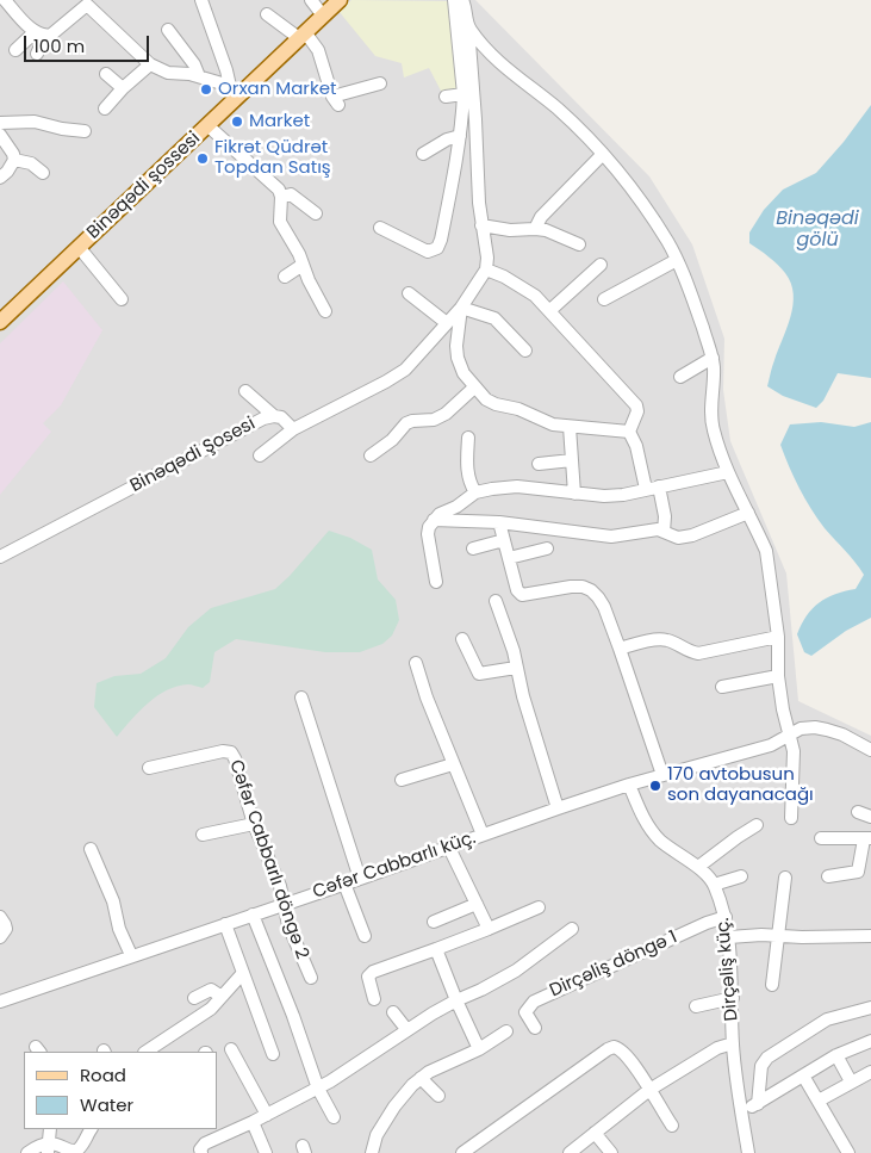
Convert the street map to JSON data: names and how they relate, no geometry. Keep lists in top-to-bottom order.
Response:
{
  "streets": {
    "main road": ["Binəqədi şossesi"],
    "street": [
      "Binəqədi Şosesi",
      "Cəfər Cabbarlı döngə 2",
      "Cəfər Cabbarlı küç.",
      "Dirçəliş döngə 1",
      "Dirçəliş küç."
    ]
  },
  "crossings": [
    ["Cəfər Cabbarlı döngə 2", "Cəfər Cabbarlı küç."],
    ["Cəfər Cabbarlı küç.", "Dirçəliş küç."],
    ["Dirçəliş döngə 1", "Dirçəliş küç."]
  ],
  "water": ["Binəqədi gölü"],
  "places": [
    "Orxan Market",
    "Market",
    "Fikrət Qüdrət Topdan Satış",
    "170 avtobusun son dayanacağı"
  ],
  "legend": ["Road", "Water"],
  "scale_bar": "100 m"
}
